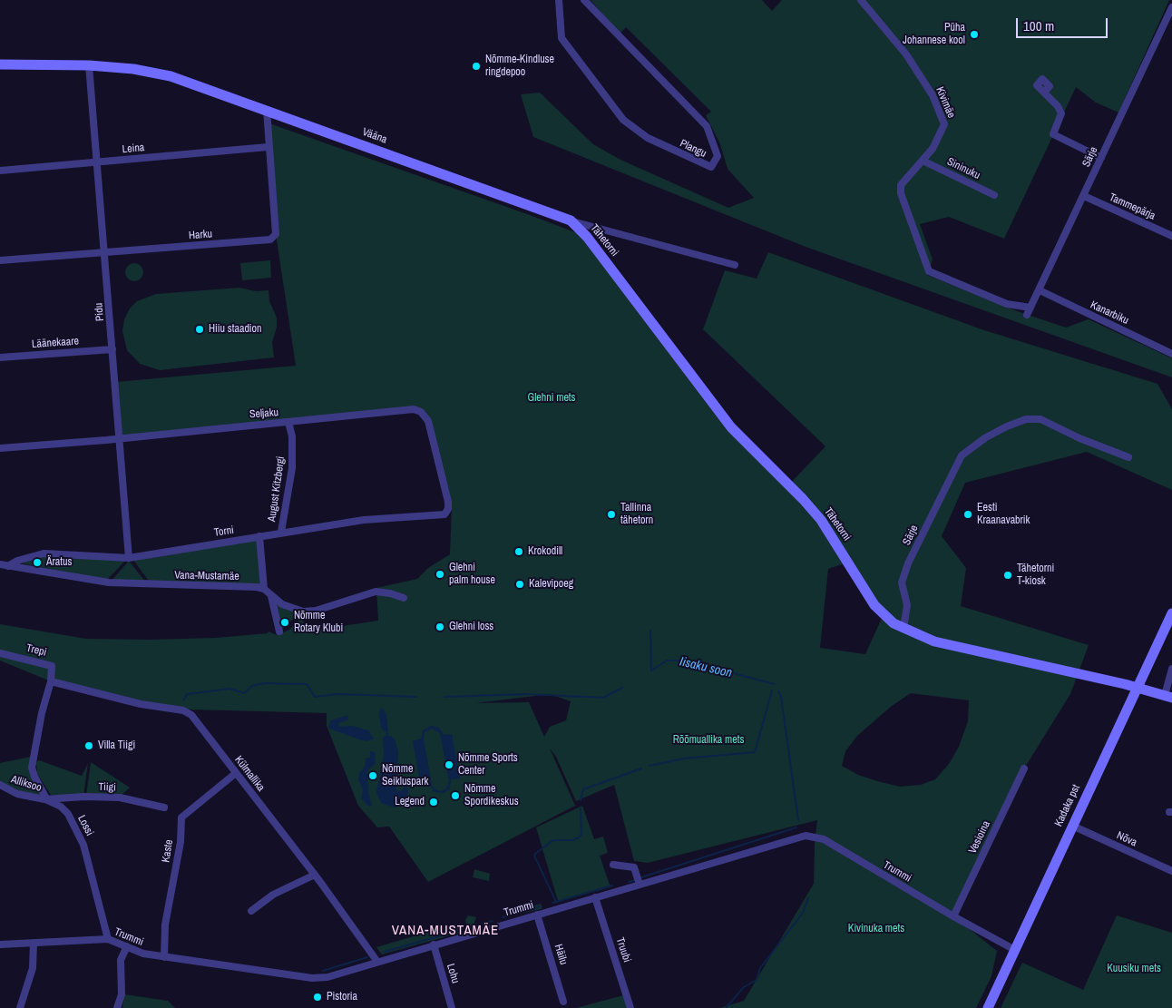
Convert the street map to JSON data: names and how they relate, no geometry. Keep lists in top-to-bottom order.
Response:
{
  "streets": {
    "street": [
      "Kivimäe",
      "Vääna",
      "Leina",
      "Plangu",
      "Särje",
      "Sininuku",
      "Tammepärja",
      "Harku",
      "Tähetorni",
      "Pidu",
      "Kanarbiku",
      "Läänekaare",
      "Seljaku",
      "August Kitzbergi",
      "Torni",
      "Vana-Mustamäe",
      "Trepi",
      "Külmallika",
      "Alliksoo",
      "Tiigi",
      "Kadaka pst",
      "Lossi",
      "Vesioina",
      "Nõva",
      "Kaste",
      "Trummi",
      "Truubi",
      "Häilu",
      "Lohu"
    ]
  },
  "crossings": [
    ["Kivimäe", "Särje"],
    ["Kivimäe", "Sininuku"],
    ["Vääna", "Harku"],
    ["Vääna", "Tähetorni"],
    ["Vääna", "Pidu"],
    ["Leina", "Harku"],
    ["Leina", "Pidu"],
    ["Särje", "Tammepärja"],
    ["Särje", "Tähetorni"],
    ["Särje", "Kanarbiku"],
    ["Harku", "Pidu"],
    ["Tähetorni", "Kadaka pst"],
    ["Pidu", "Läänekaare"],
    ["Pidu", "Seljaku"],
    ["Pidu", "Torni"],
    ["Seljaku", "August Kitzbergi"],
    ["Seljaku", "Torni"],
    ["August Kitzbergi", "Torni"],
    ["August Kitzbergi", "Vana-Mustamäe"],
    ["Torni", "Vana-Mustamäe"],
    ["Trepi", "Külmallika"],
    ["Trepi", "Lossi"],
    ["Külmallika", "Lossi"],
    ["Külmallika", "Kaste"],
    ["Külmallika", "Trummi"],
    ["Alliksoo", "Tiigi"],
    ["Alliksoo", "Lossi"],
    ["Tiigi", "Lossi"],
    ["Kadaka pst", "Nõva"],
    ["Kadaka pst", "Trummi"],
    ["Lossi", "Trummi"],
    ["Vesioina", "Trummi"],
    ["Kaste", "Trummi"],
    ["Trummi", "Truubi"],
    ["Trummi", "Häilu"],
    ["Trummi", "Lohu"]
  ],
  "districts": ["VANA-MUSTAMÄE"],
  "water": ["Iisaku soon"],
  "parks": [
    "Glehni mets",
    "Rõõmuallika mets",
    "Kivinuka mets",
    "Kuusiku mets"
  ],
  "places": [
    "Püha Johannese kool",
    "Nõmme-Kindluse ringdepoo",
    "Hiiu staadion",
    "Tallinna tähetorn",
    "Eesti Kraanavabrik",
    "Krokodill",
    "Äratus",
    "Glehni palm house",
    "Tähetorni T-kiosk",
    "Kalevipoeg",
    "Nõmme Rotary Klubi",
    "Glehni loss",
    "Villa Tiigi",
    "Nõmme Sports Center",
    "Nõmme Seikluspark",
    "Nõmme Spordikeskus",
    "Legend",
    "Pistoria"
  ],
  "scale_bar": "100 m"
}
